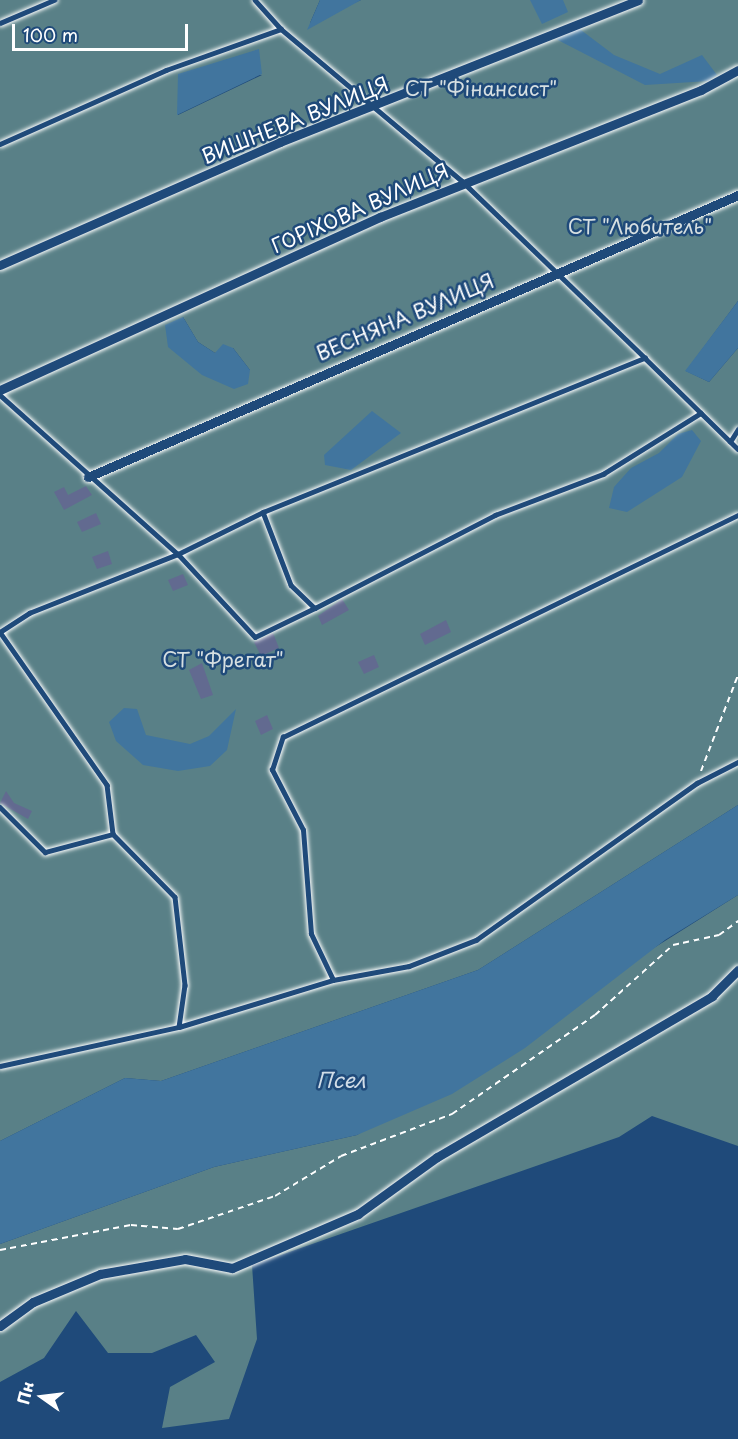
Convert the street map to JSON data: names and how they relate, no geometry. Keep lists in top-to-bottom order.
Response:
{
  "streets": {
    "street": ["ВИШНЕВА ВУЛИЦЯ", "ГОРІХОВА ВУЛИЦЯ", "ВЕСНЯНА ВУЛИЦЯ"]
  },
  "water": ["Псел"],
  "parks": ["СТ \"Фiнансист\"", "СТ \"Любитель\"", "СТ \"Фрегат\""],
  "scale_bar": "100 m",
  "north": "left"
}
